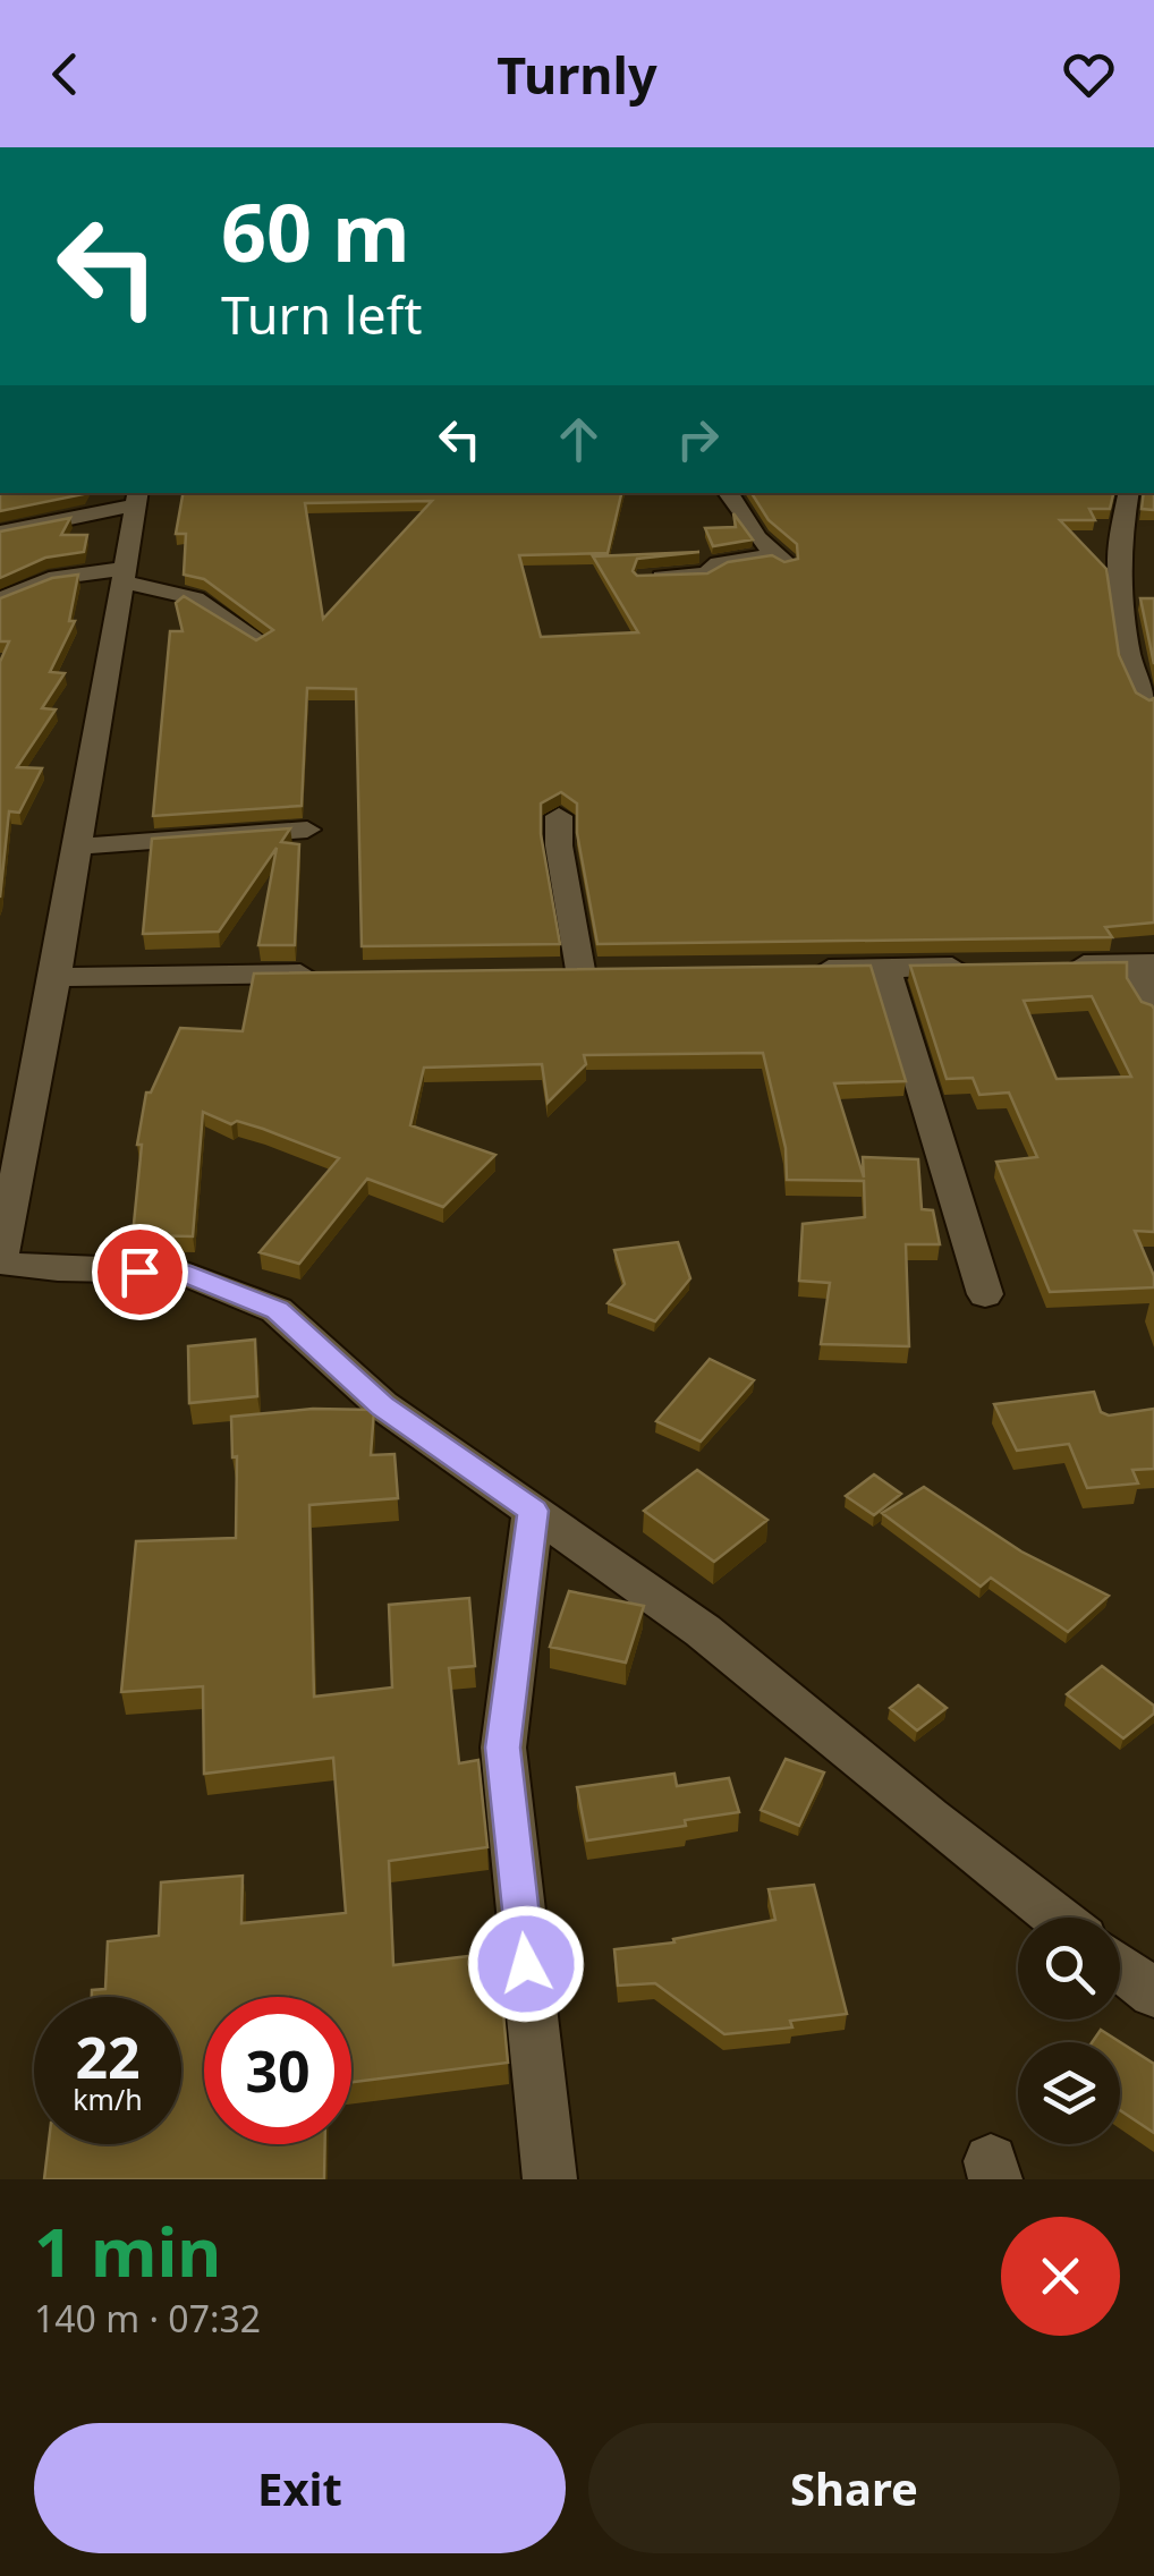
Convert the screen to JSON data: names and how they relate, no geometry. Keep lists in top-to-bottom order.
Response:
{
  "page": {
    "header": "Turnly",
    "turn": ["60 m", "Turn left"],
    "speed": "22 km/h",
    "limit": "30",
    "heading": ["1 min", "140 m · 07:32"],
    "buttons": ["Exit", "Share"]
  }
}
